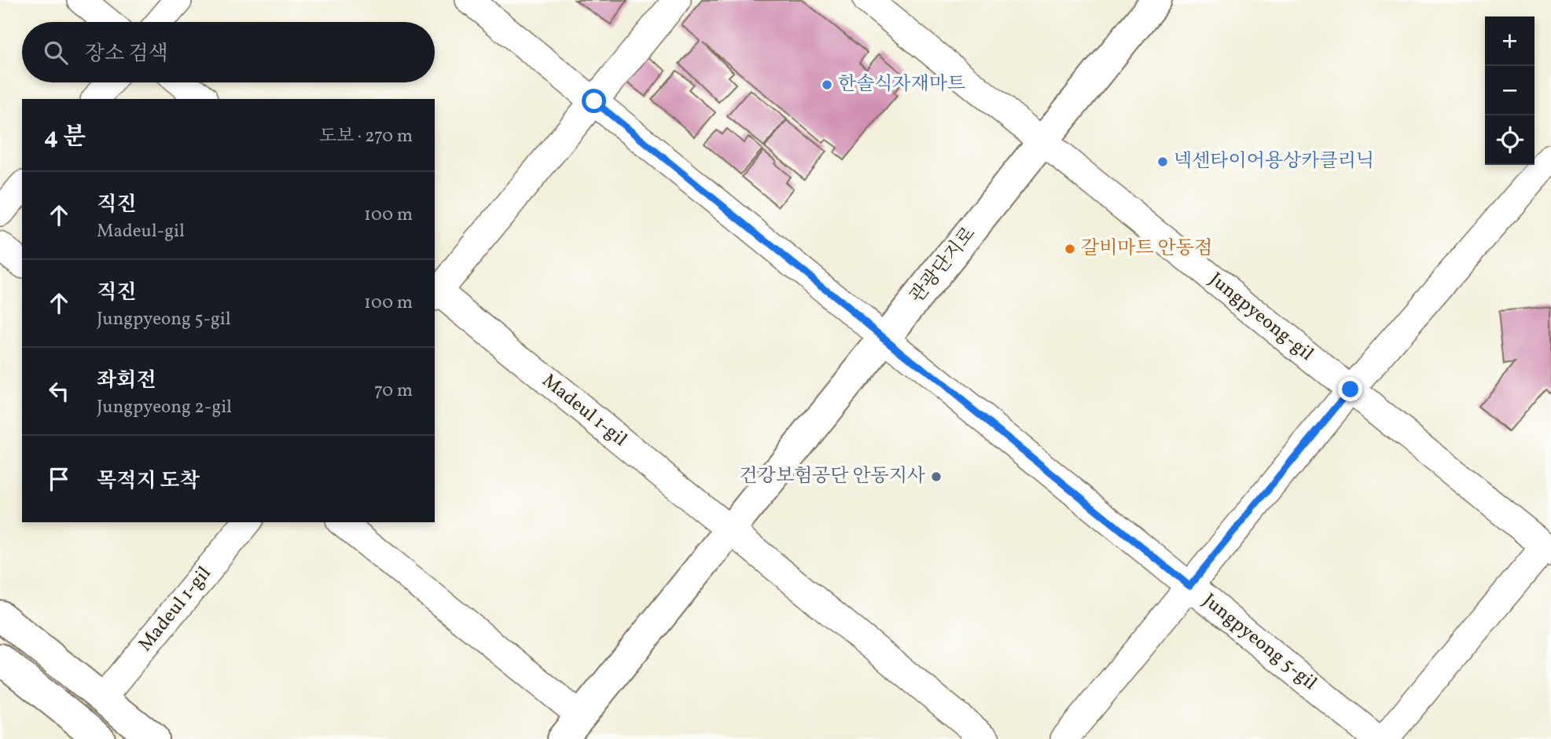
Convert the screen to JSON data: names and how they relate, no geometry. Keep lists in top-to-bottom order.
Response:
{
  "streets": {
    "street": [
      "관광단지로",
      "Jungpyeong-gil",
      "Madeul 1-gil",
      "Jungpyeong 5-gil"
    ]
  },
  "crossings": [
    ["관광단지로", "Jungpyeong-gil"],
    ["관광단지로", "Madeul 1-gil"],
    ["관광단지로", "Jungpyeong 5-gil"],
    ["Madeul 1-gil", "Jungpyeong 5-gil"]
  ],
  "places": [
    "한솔식자재마트",
    "넥센타이어용상카클리닉",
    "갈비마트 안동점",
    "건강보험공단 안동지사"
  ],
  "page": {
    "map_buttons": ["+", "−"],
    "search": "장소 검색",
    "heading": ["4 분", "도보 · 270 m"],
    "list": [
      ["직진", "Madeul-gil", "100 m"],
      ["직진", "Jungpyeong 5-gil", "100 m"],
      ["좌회전", "Jungpyeong 2-gil", "70 m"],
      "목적지 도착"
    ]
  }
}
